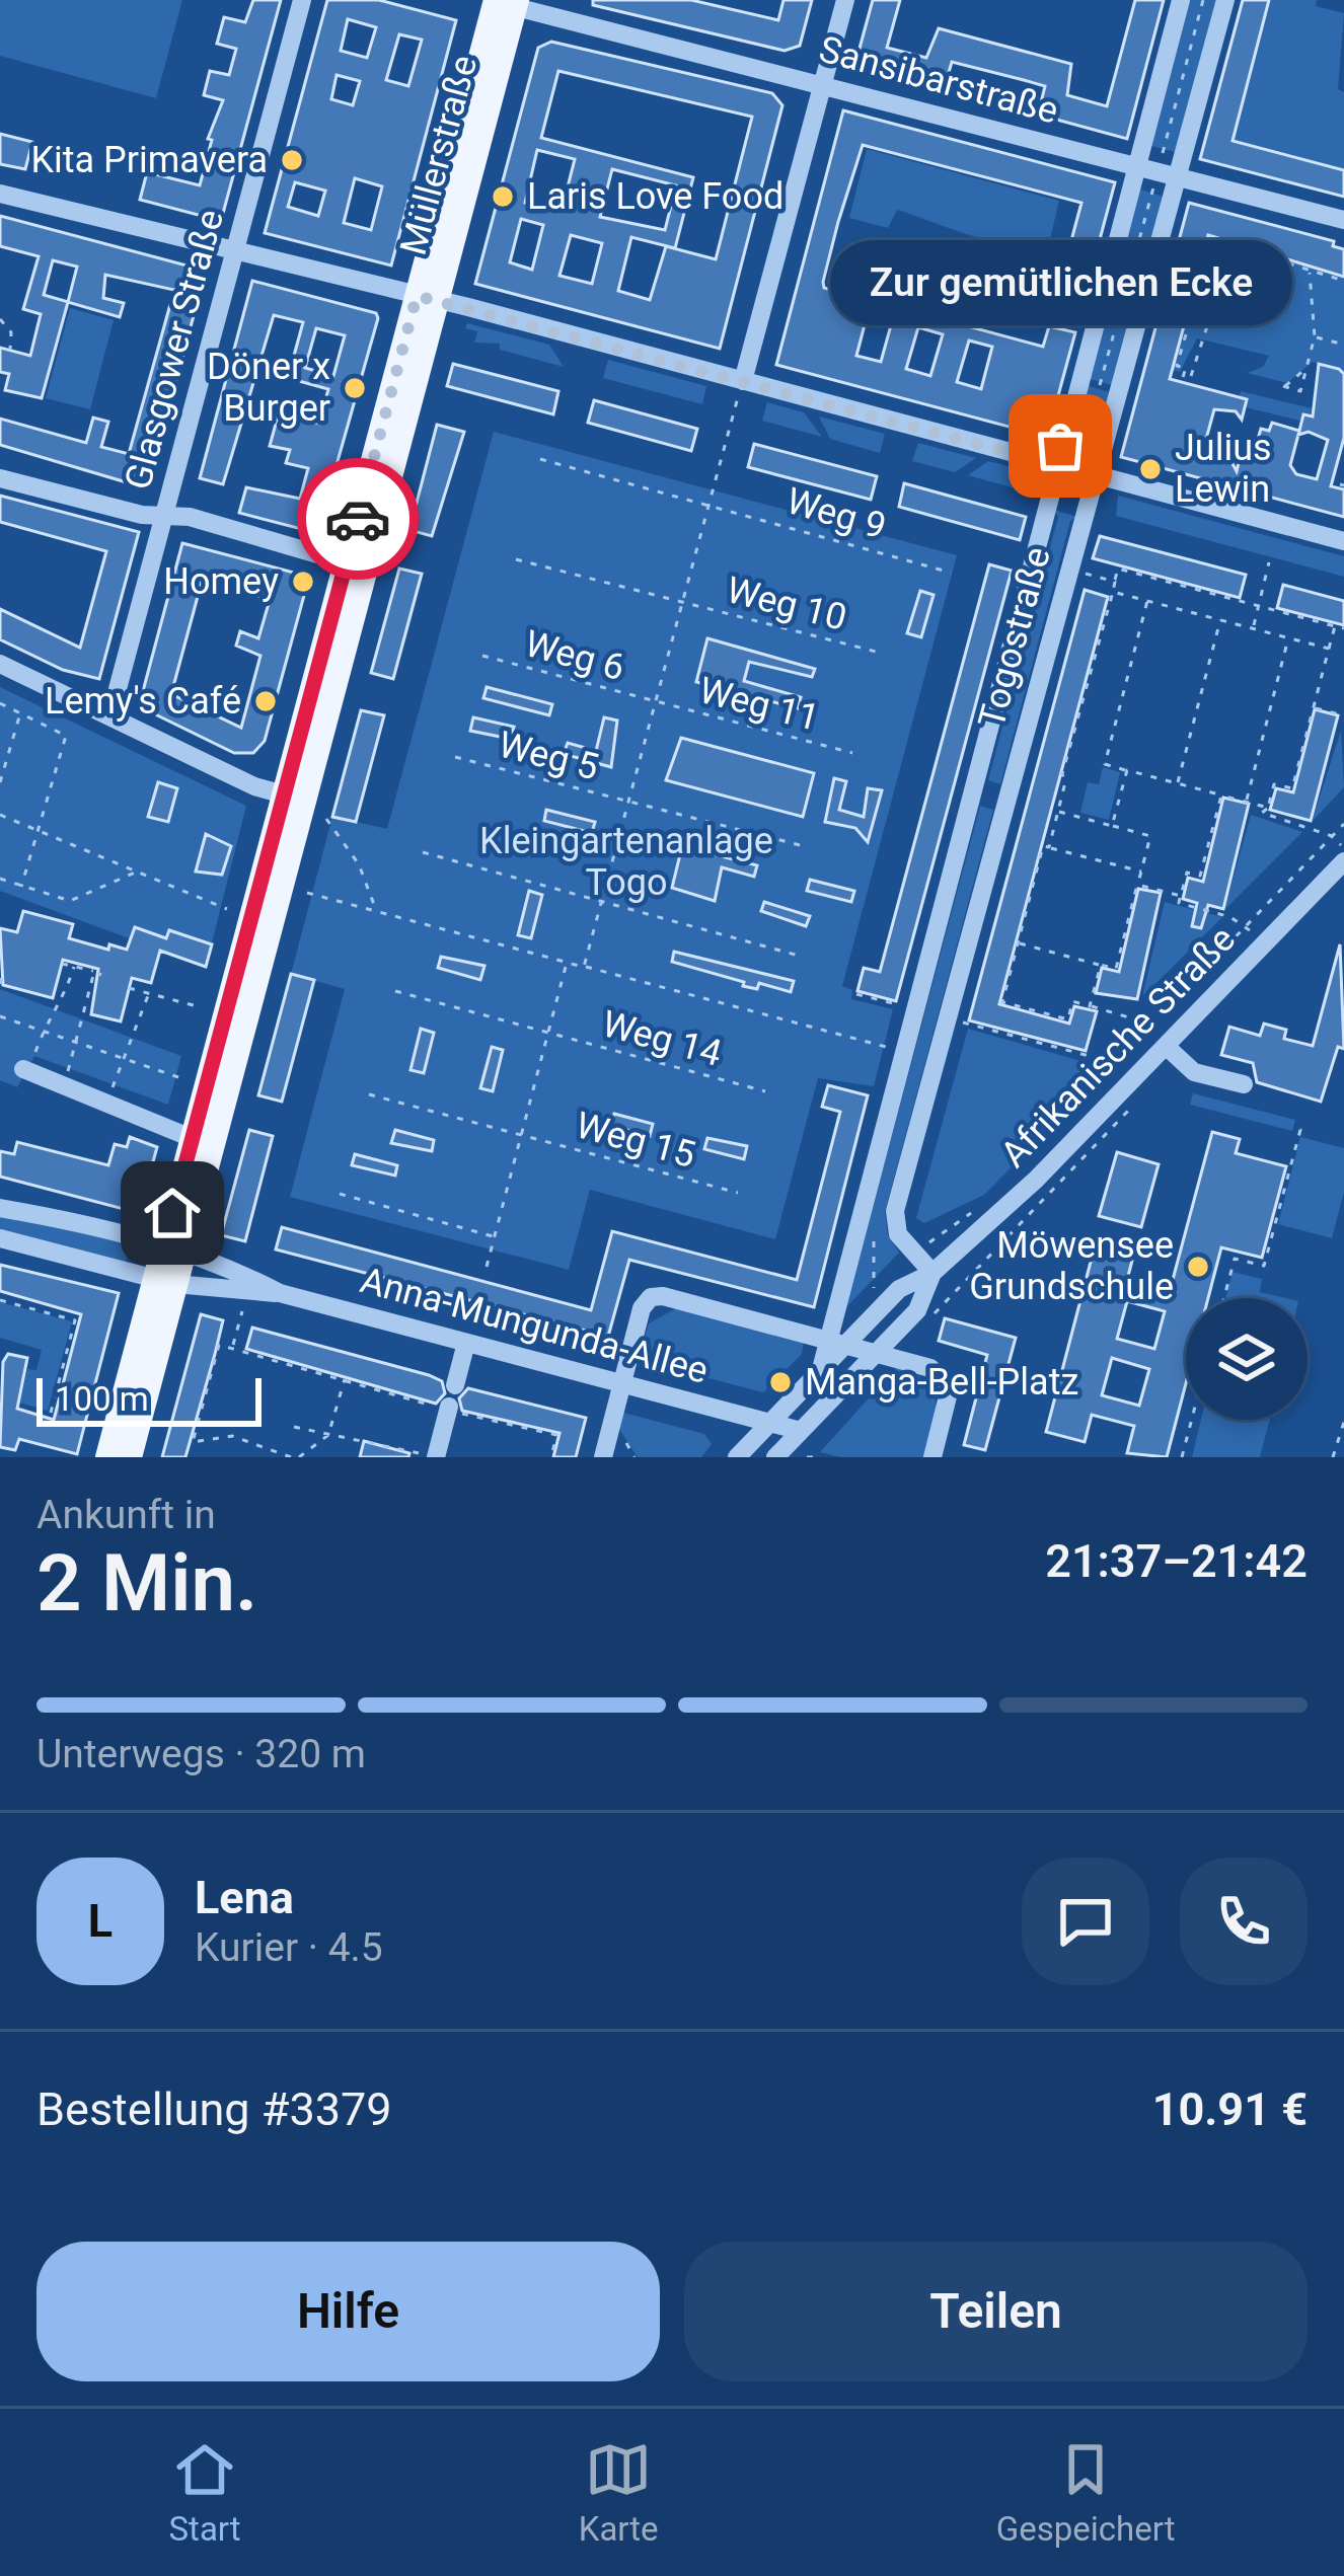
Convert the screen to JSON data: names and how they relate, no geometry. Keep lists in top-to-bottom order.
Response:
{
  "streets": {
    "main road": ["Müllerstraße"],
    "street": [
      "Sansibarstraße",
      "Glasgower Straße",
      "Togostraße",
      "Afrikanische Straße",
      "Anna-Mungunda-Allee"
    ],
    "path": [
      "Weg 9",
      "Weg 10",
      "Weg 6",
      "Weg 11",
      "Weg 5",
      "Weg 14",
      "Weg 15"
    ]
  },
  "crossings": [
    ["Sansibarstraße", "Müllerstraße"],
    ["Sansibarstraße", "Togostraße"],
    ["Müllerstraße", "Anna-Mungunda-Allee"],
    ["Togostraße", "Afrikanische Straße"],
    ["Weg 6", "Weg 11"],
    ["Afrikanische Straße", "Anna-Mungunda-Allee"]
  ],
  "parks": ["Kleingartenanlage Togo"],
  "places": [
    "Kita Primavera",
    "Laris Love Food",
    "Döner x Burger",
    "Zur gemütlichen Ecke",
    "Julius Lewin",
    "Homey",
    "Lemy's Café",
    "Möwensee Grundschule",
    "Manga-Bell-Platz"
  ],
  "scale_bar": "100 m",
  "page": {
    "bubble": "Zur gemütlichen Ecke",
    "scale": "100 m",
    "heading": ["2 Min.", "Ankunft in", "21:37–21:42"],
    "panel": [
      "Lena",
      "Kurier · 4.5",
      "Bestellung #3379",
      "10.91 €"
    ],
    "bar": "Unterwegs · 320 m",
    "round": "L",
    "buttons": ["Hilfe", "Teilen"],
    "tabs": ["Start", "Karte", "Gespeichert"]
  }
}
